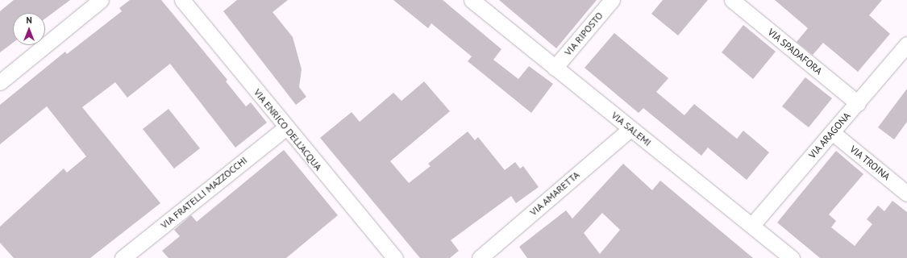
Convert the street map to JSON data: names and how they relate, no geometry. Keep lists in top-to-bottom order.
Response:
{
  "streets": {
    "street": [
      "VIA RIPOSTO",
      "VIA SPADAFORA",
      "VIA SALEMI",
      "VIA ENRICO DELL'ACQUA",
      "VIA ARAGONA",
      "VIA TROINA",
      "VIA FRATELLI MAZZOCCHI",
      "VIA AMARETTA"
    ]
  },
  "crossings": [
    ["VIA RIPOSTO", "VIA SALEMI"],
    ["VIA SPADAFORA", "VIA ARAGONA"],
    ["VIA SALEMI", "VIA ARAGONA"],
    ["VIA SALEMI", "VIA AMARETTA"],
    ["VIA ENRICO DELL'ACQUA", "VIA FRATELLI MAZZOCCHI"],
    ["VIA ARAGONA", "VIA TROINA"]
  ],
  "north": "top"
}
